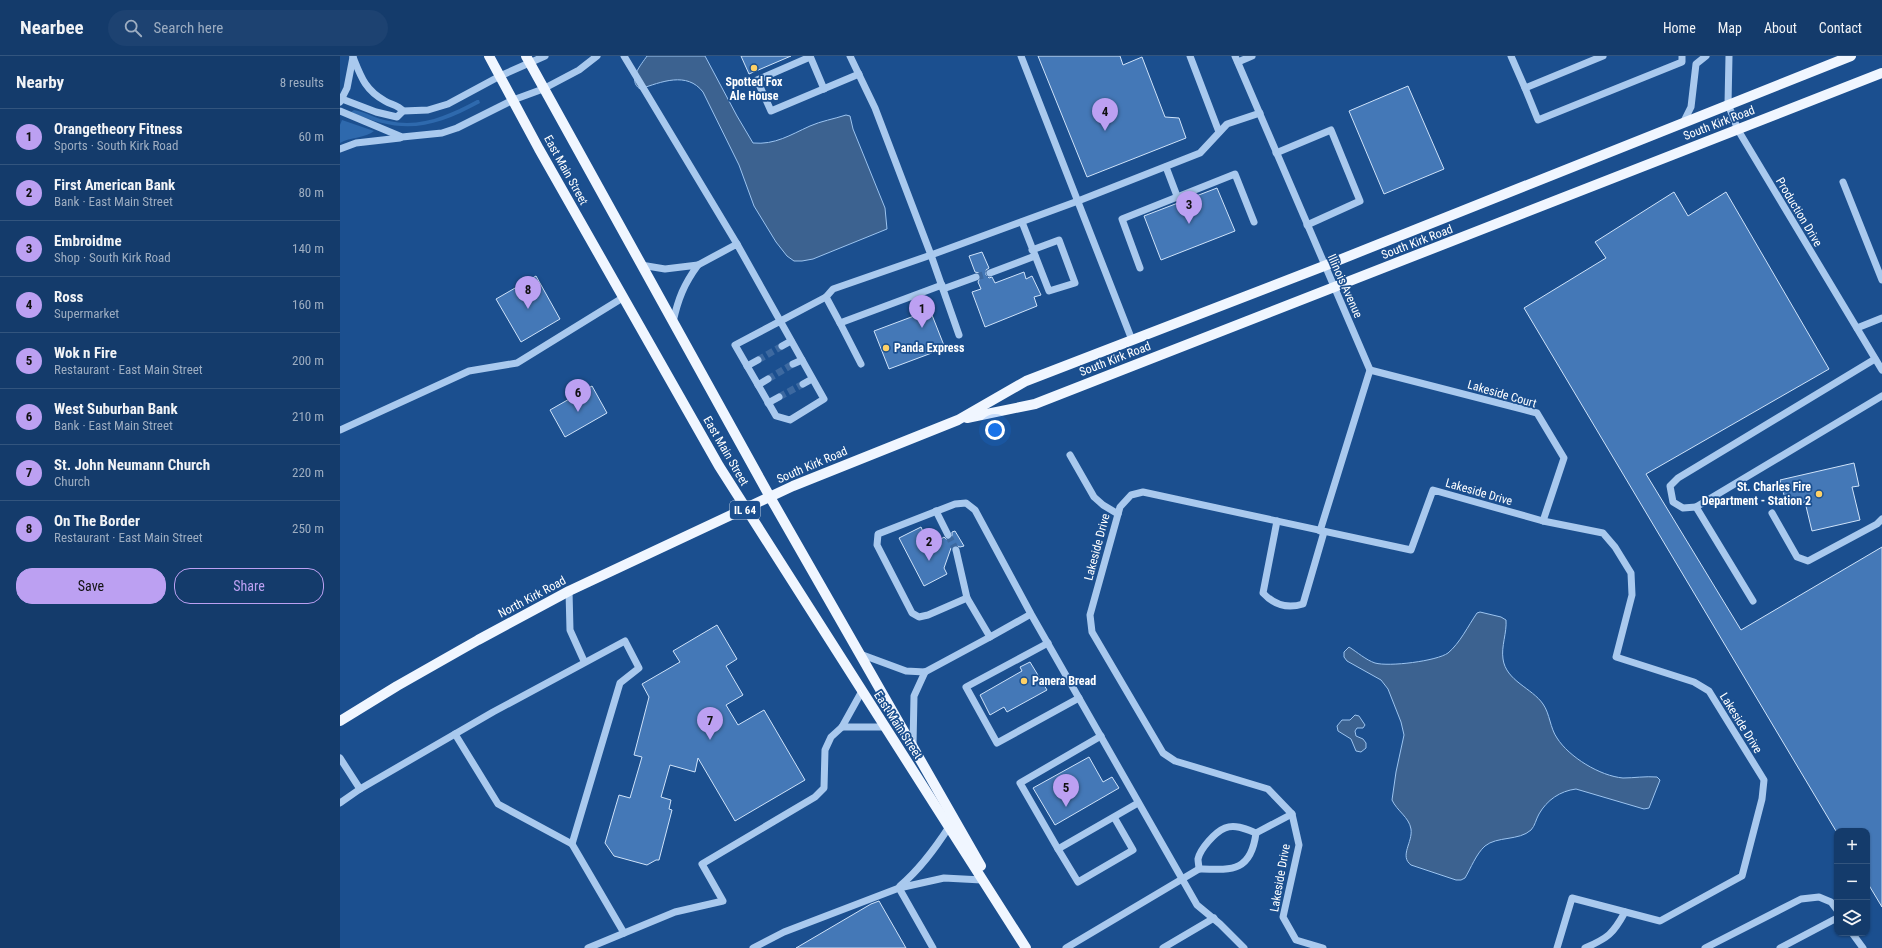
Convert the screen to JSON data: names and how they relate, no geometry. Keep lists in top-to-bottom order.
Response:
{
  "streets": {
    "main road": [
      "South Kirk Road",
      "East Main Street",
      "IL 64",
      "North Kirk Road"
    ],
    "street": [
      "Production Drive",
      "Illinois Avenue",
      "Lakeside Court",
      "Lakeside Drive"
    ]
  },
  "crossings": [
    ["South Kirk Road", "East Main Street"],
    ["South Kirk Road", "Production Drive"],
    ["South Kirk Road", "Illinois Avenue"],
    ["South Kirk Road", "North Kirk Road"],
    ["East Main Street", "North Kirk Road"],
    ["Illinois Avenue", "Lakeside Court"],
    ["Lakeside Court", "Lakeside Drive"]
  ],
  "places": [
    "Spotted Fox Ale House",
    "Panda Express",
    "St. Charles Fire Department - Station 2",
    "Panera Bread"
  ],
  "page": {
    "header": "Nearbee",
    "search": "Search here",
    "nav": [
      "Home",
      "Map",
      "About",
      "Contact"
    ],
    "heading": ["Nearby", "8 results"],
    "pins": [
      "4",
      "3",
      "8",
      "1",
      "6",
      "2",
      "7",
      "5"
    ],
    "list": [
      {
        "mark": "1",
        "name": "Orangetheory Fitness",
        "note": "Sports · South Kirk Road",
        "value": "60 m"
      },
      {
        "mark": "2",
        "name": "First American Bank",
        "note": "Bank · East Main Street",
        "value": "80 m"
      },
      {
        "mark": "3",
        "name": "Embroidme",
        "note": "Shop · South Kirk Road",
        "value": "140 m"
      },
      {
        "mark": "4",
        "name": "Ross",
        "note": "Supermarket",
        "value": "160 m"
      },
      {
        "mark": "5",
        "name": "Wok n Fire",
        "note": "Restaurant · East Main Street",
        "value": "200 m"
      },
      {
        "mark": "6",
        "name": "West Suburban Bank",
        "note": "Bank · East Main Street",
        "value": "210 m"
      },
      {
        "mark": "7",
        "name": "St. John Neumann Church",
        "note": "Church",
        "value": "220 m"
      },
      {
        "mark": "8",
        "name": "On The Border",
        "note": "Restaurant · East Main Street",
        "value": "250 m"
      }
    ],
    "buttons": ["Save", "Share"],
    "map_buttons": ["+", "−"]
  }
}
